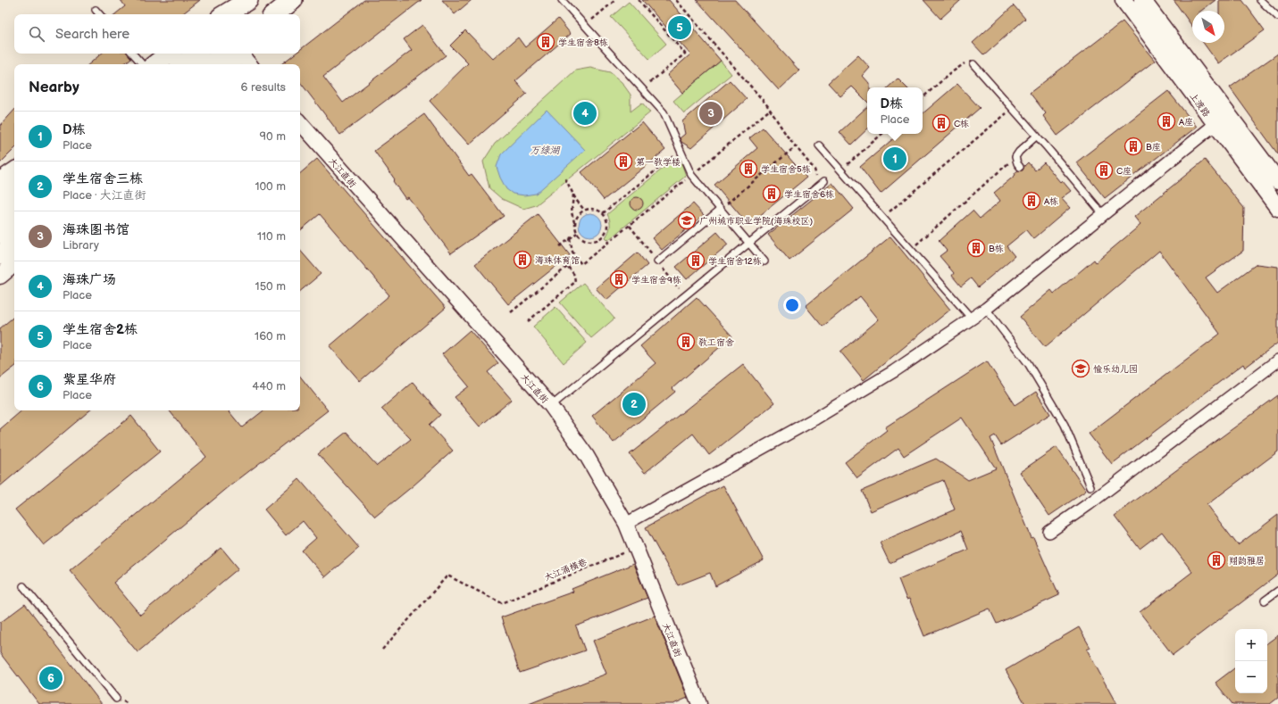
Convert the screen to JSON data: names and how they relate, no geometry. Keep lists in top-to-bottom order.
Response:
{
  "streets": {
    "main road": ["上渡路"],
    "street": ["大江直街"],
    "path": ["大江涌横巷"]
  },
  "crossings": [
    ["大江直街", "大江涌横巷"]
  ],
  "water": ["万绿湖"],
  "places": {
    "building": [
      "学生宿舍8栋",
      "A座",
      "C栋",
      "B座",
      "第一教学楼",
      "学生宿舍5栋",
      "C座",
      "学生宿舍6栋",
      "A栋",
      "B栋",
      "海珠体育馆",
      "学生宿舍12栋",
      "学生宿舍9栋",
      "教工宿舍",
      "翔韵雅居"
    ],
    "school or university": ["广州城市职业学院(海珠校区)", "愉乐幼儿园"]
  },
  "north": "bottom right",
  "page": {
    "pins": [
      "5",
      "3",
      "4",
      "1",
      "2",
      "6"
    ],
    "search": "Search here",
    "heading": ["Nearby", "6 results"],
    "popup": ["D栋", "Place"],
    "list": [
      {
        "mark": "1",
        "name": "D栋",
        "note": "Place",
        "value": "90 m"
      },
      {
        "mark": "2",
        "name": "学生宿舍三栋",
        "note": "Place · 大江直街",
        "value": "100 m"
      },
      {
        "mark": "3",
        "name": "海珠图书馆",
        "note": "Library",
        "value": "110 m"
      },
      {
        "mark": "4",
        "name": "海珠广场",
        "note": "Place",
        "value": "150 m"
      },
      {
        "mark": "5",
        "name": "学生宿舍2栋",
        "note": "Place",
        "value": "160 m"
      },
      {
        "mark": "6",
        "name": "紫星华府",
        "note": "Place",
        "value": "440 m"
      }
    ],
    "map_buttons": ["+", "−"]
  }
}
